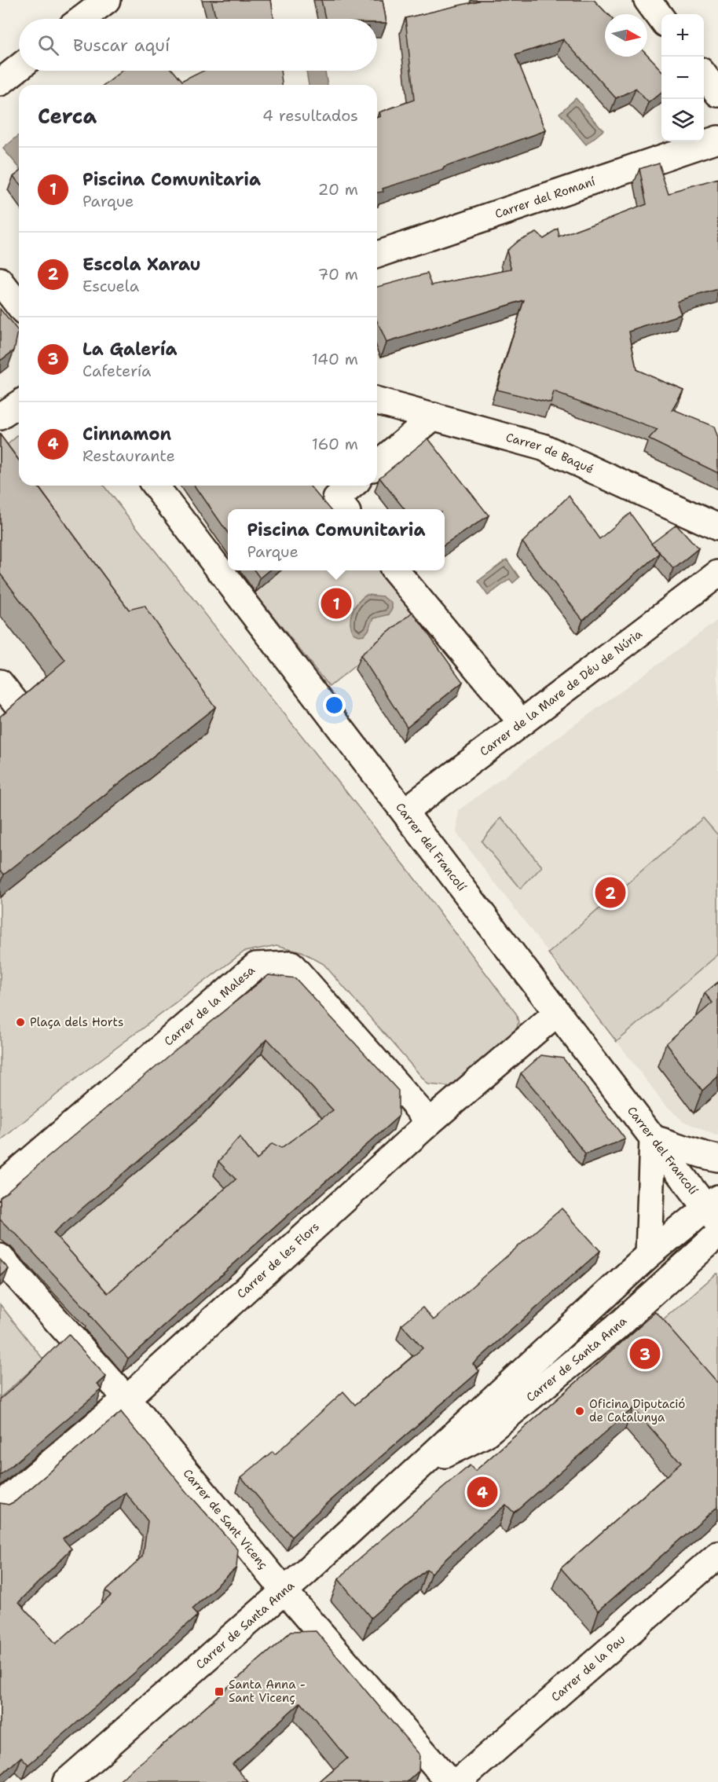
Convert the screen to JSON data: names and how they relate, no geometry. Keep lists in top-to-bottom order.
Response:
{
  "streets": {
    "street": [
      "Carrer del Romaní",
      "Carrer de Baqué",
      "Carrer de la Mare de Déu de Núria",
      "Carrer del Francolí",
      "Carrer de la Malesa",
      "Carrer de les Flors",
      "Carrer de Santa Anna",
      "Carrer de Sant Vicenç",
      "Carrer de la Pau"
    ]
  },
  "crossings": [
    ["Carrer de la Mare de Déu de Núria", "Carrer del Francolí"],
    ["Carrer del Francolí", "Carrer de les Flors"],
    ["Carrer del Francolí", "Carrer de Santa Anna"],
    ["Carrer de la Malesa", "Carrer de les Flors"],
    ["Carrer de les Flors", "Carrer de Sant Vicenç"],
    ["Carrer de Santa Anna", "Carrer de Sant Vicenç"]
  ],
  "places": {
    "other": ["Plaça dels Horts", "Oficina Diputació de Catalunya"],
    "transit": ["Santa Anna - Sant Vicenç"]
  },
  "north": "right",
  "page": {
    "map_buttons": ["+", "−"],
    "search": "Buscar aquí",
    "heading": ["Cerca", "4 resultados"],
    "list": [
      {
        "mark": "1",
        "name": "Piscina Comunitaria",
        "note": "Parque",
        "value": "20 m"
      },
      {
        "mark": "2",
        "name": "Escola Xarau",
        "note": "Escuela",
        "value": "70 m"
      },
      {
        "mark": "3",
        "name": "La Galería",
        "note": "Cafetería",
        "value": "140 m"
      },
      {
        "mark": "4",
        "name": "Cinnamon",
        "note": "Restaurante",
        "value": "160 m"
      }
    ],
    "popup": ["Piscina Comunitaria", "Parque"],
    "pins": [
      "1",
      "2",
      "3",
      "4"
    ]
  }
}
